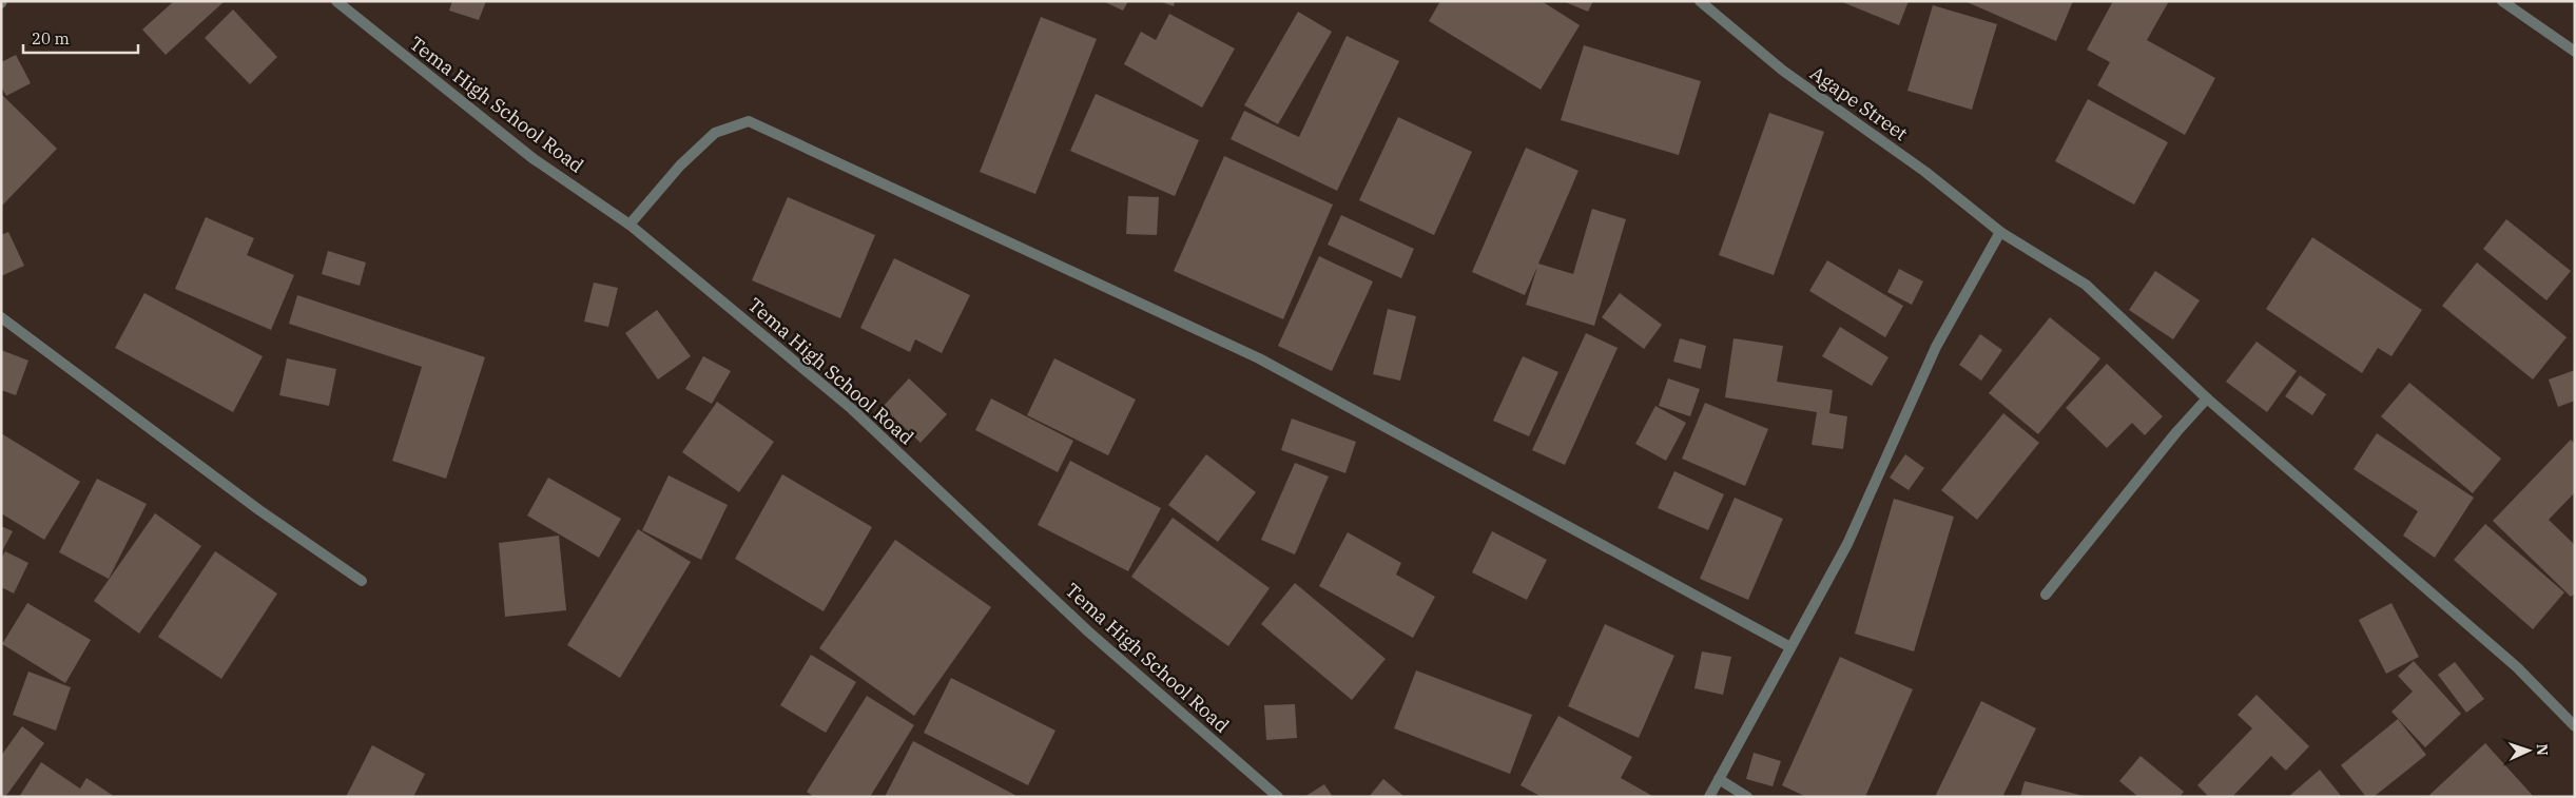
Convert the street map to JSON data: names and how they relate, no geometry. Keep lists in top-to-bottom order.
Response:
{
  "streets": {
    "street": ["Agape Street", "Tema High School Road"]
  },
  "scale_bar": "20 m",
  "north": "right"
}
